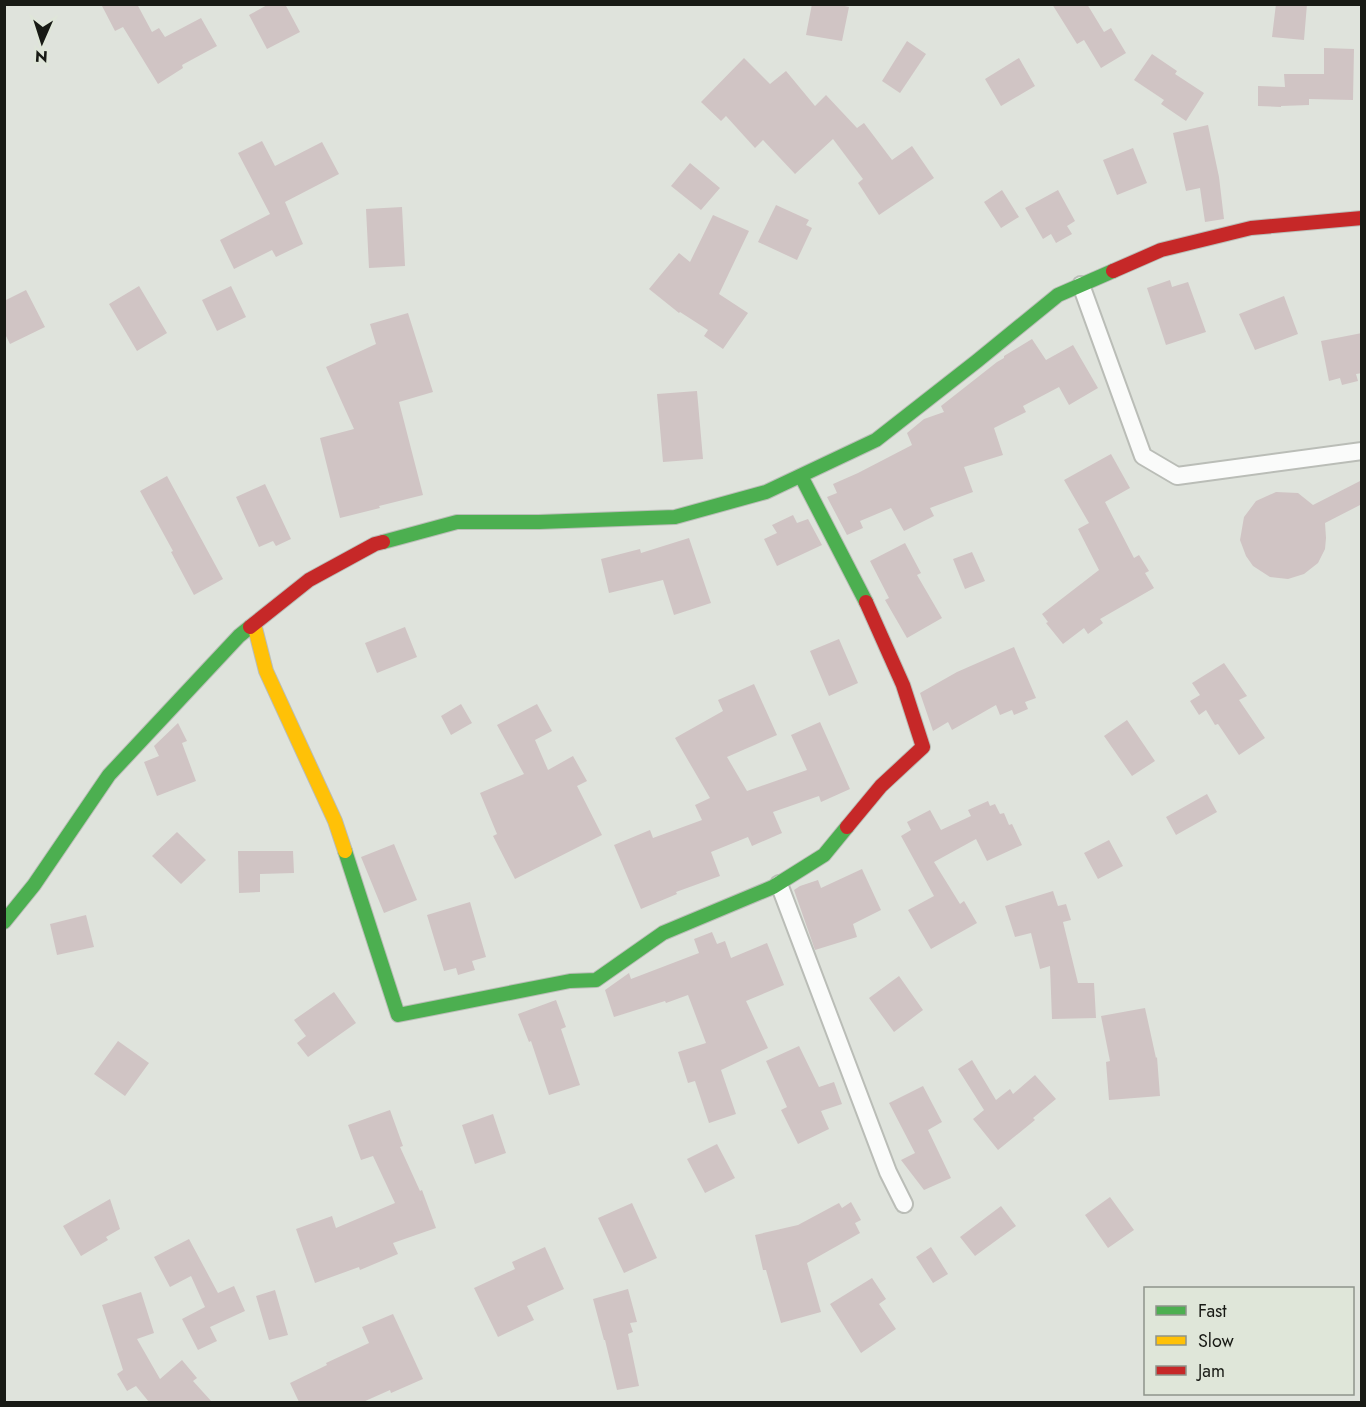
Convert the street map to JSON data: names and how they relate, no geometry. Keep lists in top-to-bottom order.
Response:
{
  "legend": ["Fast", "Slow", "Jam"],
  "north": "bottom"
}
